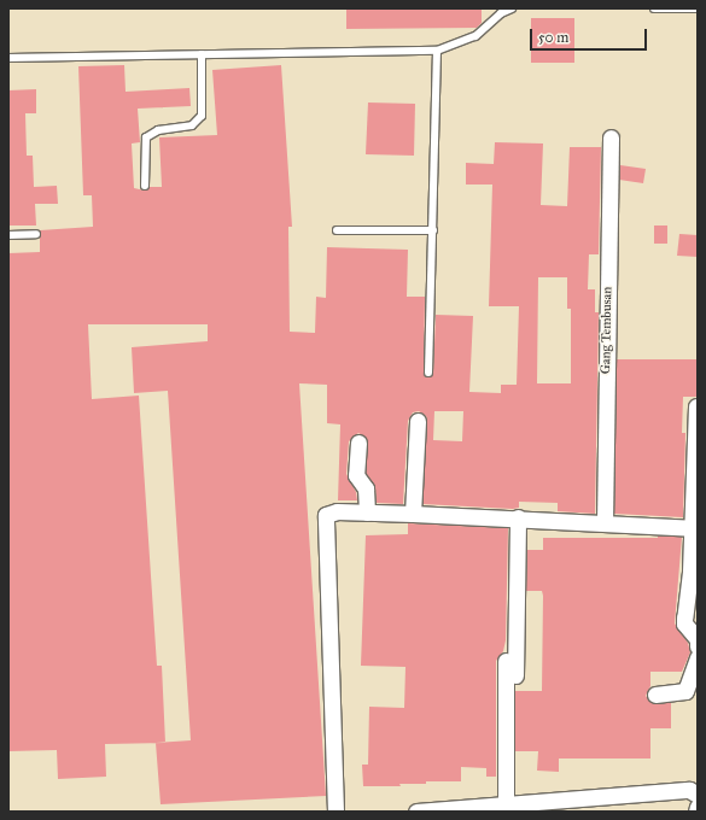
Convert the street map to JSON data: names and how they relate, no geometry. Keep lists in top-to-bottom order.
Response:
{
  "streets": {
    "street": ["Gang Tembusan"]
  },
  "scale_bar": "50 m"
}
